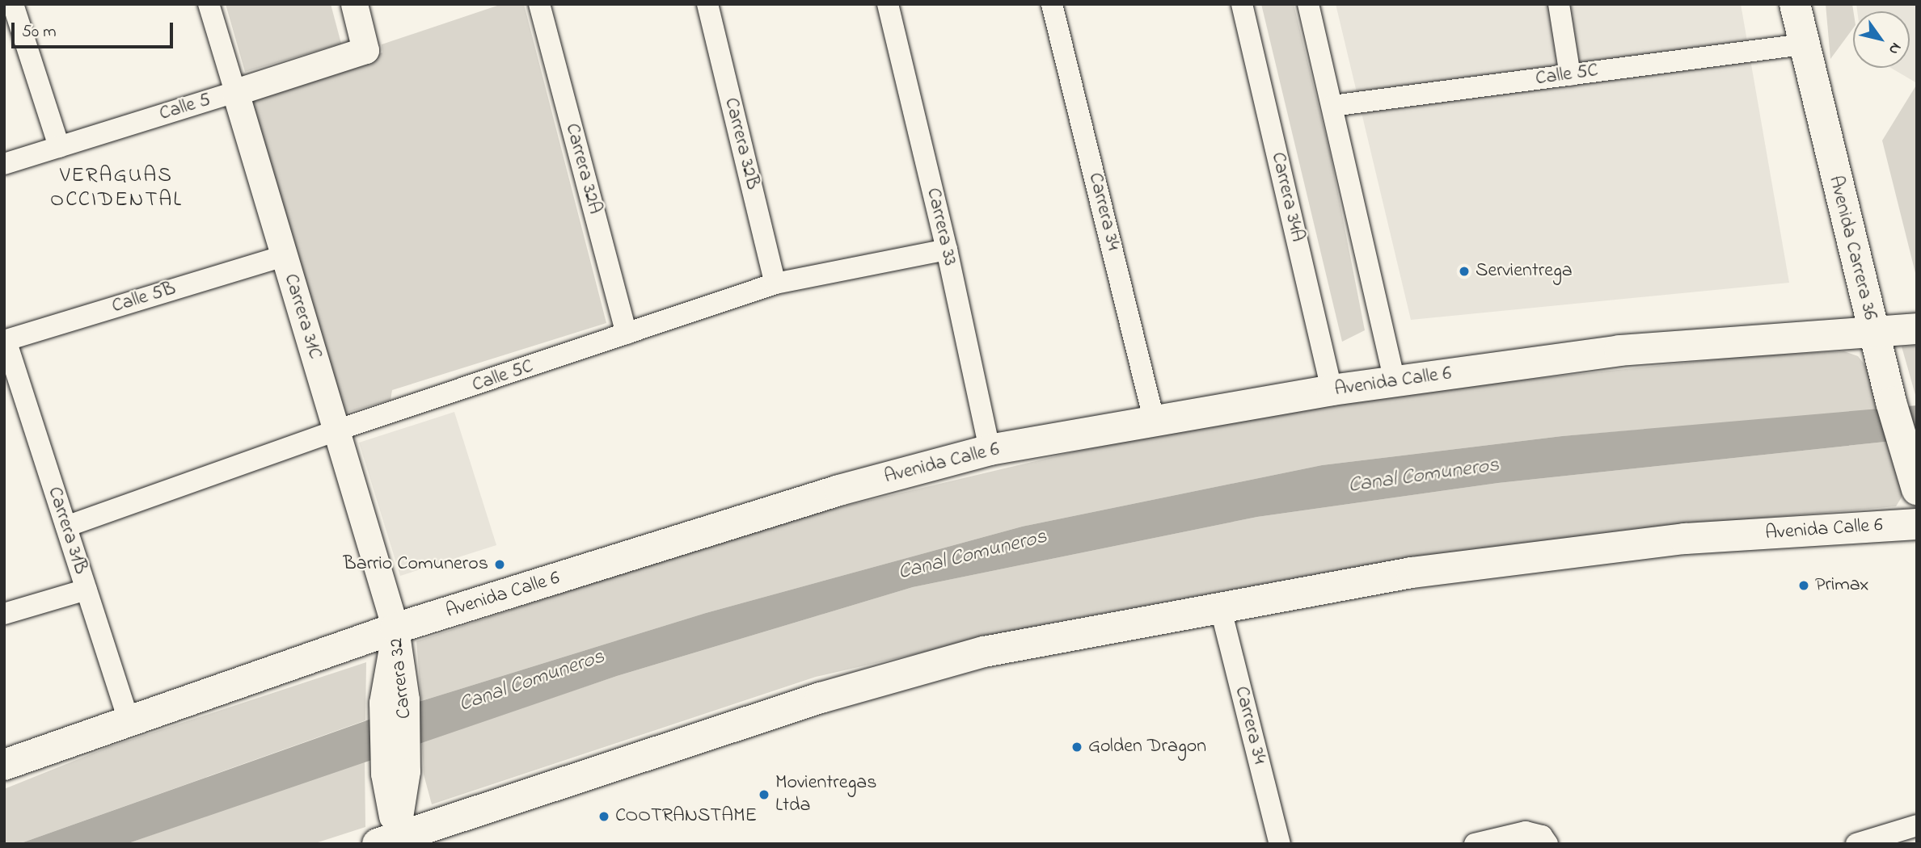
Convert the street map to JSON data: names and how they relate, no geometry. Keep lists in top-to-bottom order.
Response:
{
  "streets": {
    "main road": ["Avenida Carrera 36", "Avenida Calle 6"],
    "street": [
      "Calle 5C",
      "Calle 5",
      "Carrera 32B",
      "Carrera 32A",
      "Carrera 34A",
      "Carrera 34",
      "Carrera 33",
      "Calle 5B",
      "Carrera 31C",
      "Carrera 31B",
      "Carrera 32"
    ]
  },
  "crossings": [
    ["Calle 5C", "Carrera 32B"],
    ["Calle 5C", "Carrera 32A"],
    ["Calle 5C", "Carrera 33"],
    ["Calle 5C", "Avenida Carrera 36"],
    ["Calle 5C", "Carrera 31C"],
    ["Calle 5C", "Carrera 31B"],
    ["Calle 5", "Carrera 31C"],
    ["Carrera 34A", "Avenida Calle 6"],
    ["Carrera 34", "Avenida Calle 6"],
    ["Carrera 33", "Avenida Calle 6"],
    ["Avenida Carrera 36", "Avenida Calle 6"],
    ["Calle 5B", "Carrera 31C"],
    ["Calle 5B", "Carrera 31B"],
    ["Carrera 31C", "Avenida Calle 6"],
    ["Carrera 31C", "Carrera 32"],
    ["Avenida Calle 6", "Carrera 31B"],
    ["Avenida Calle 6", "Carrera 32"]
  ],
  "districts": ["VERAGUAS OCCIDENTAL"],
  "water": ["Canal Comuneros"],
  "places": [
    "Servientrega",
    "Barrio Comuneros",
    "Primax",
    "Golden Dragon",
    "Movientregas Ltda",
    "COOTRANSTAME"
  ],
  "scale_bar": "50 m",
  "north": "bottom right"
}
